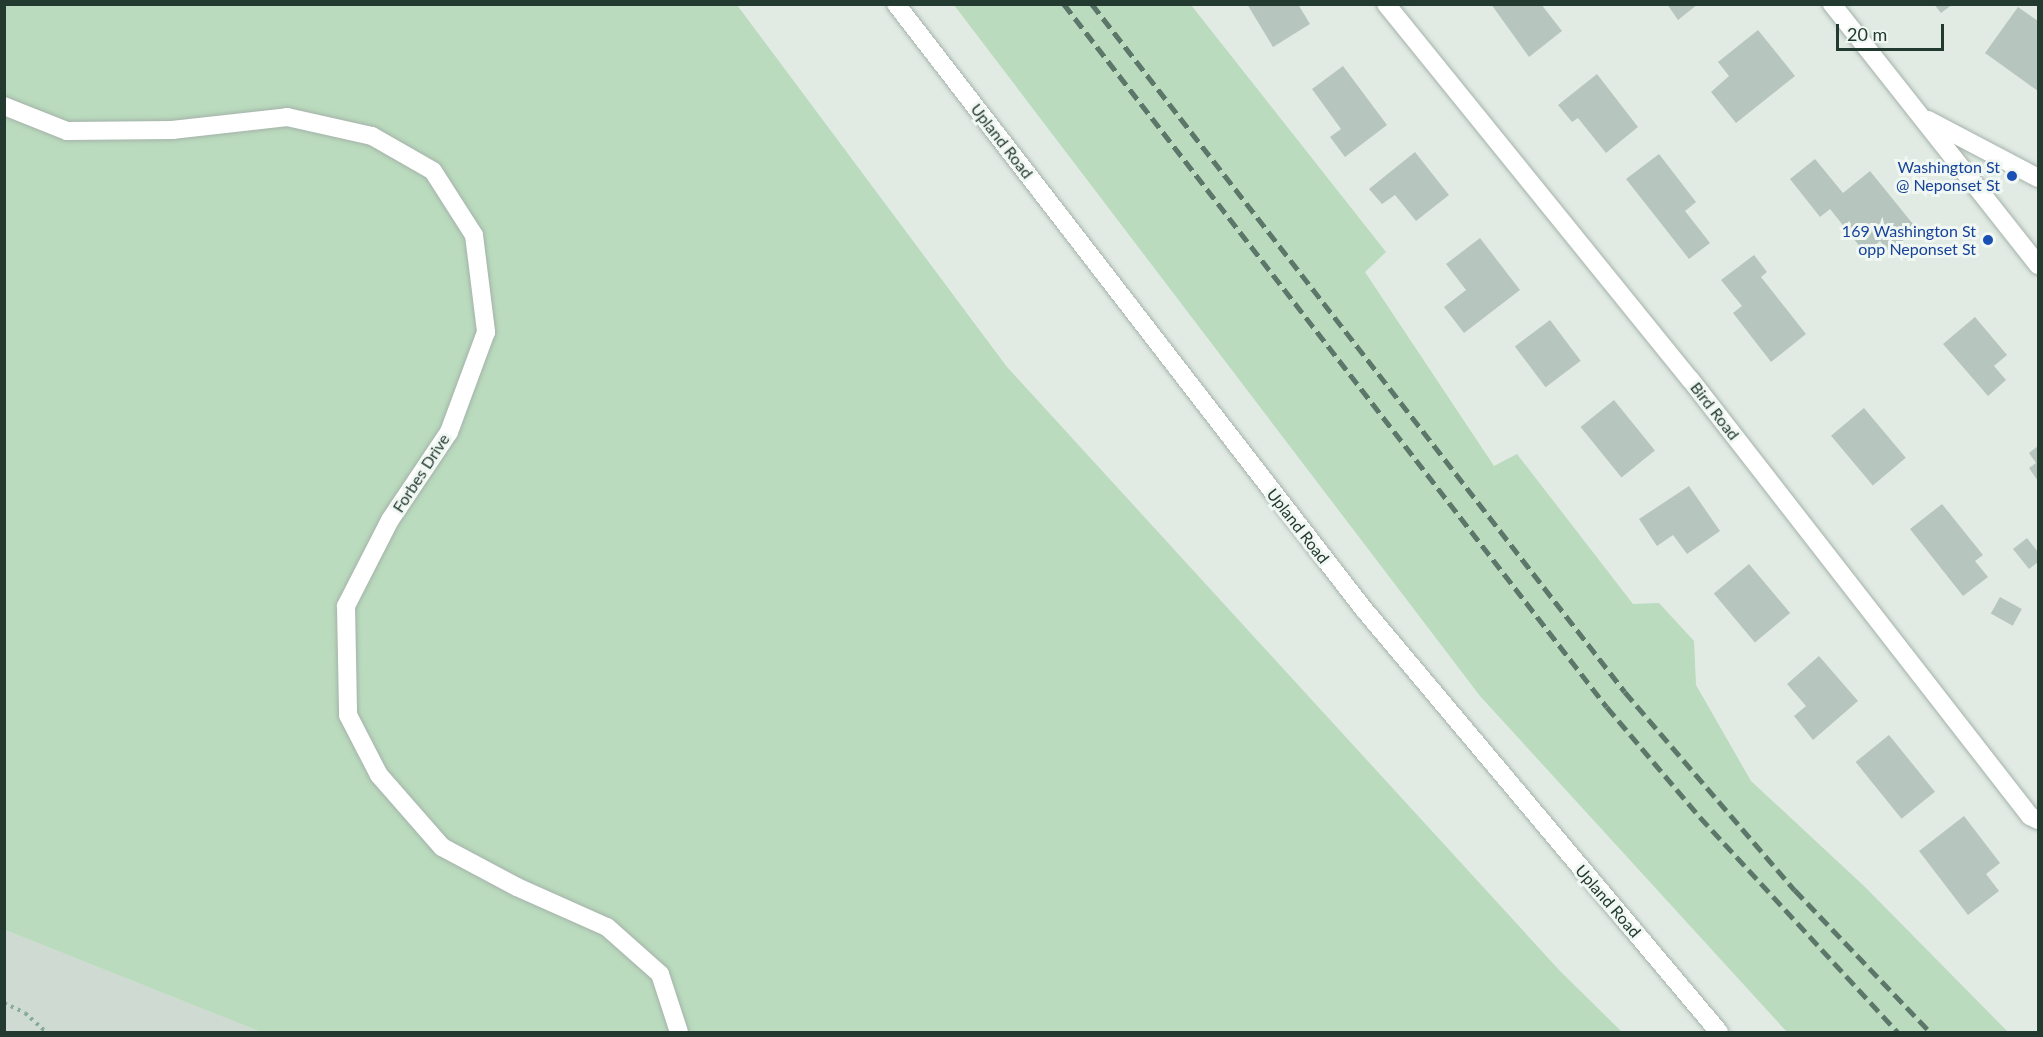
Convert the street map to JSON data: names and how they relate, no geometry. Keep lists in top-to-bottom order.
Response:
{
  "streets": {
    "street": ["Upland Road", "Bird Road", "Forbes Drive"]
  },
  "places": ["Washington St @ Neponset St", "169 Washington St opp Neponset St"],
  "scale_bar": "20 m"
}
